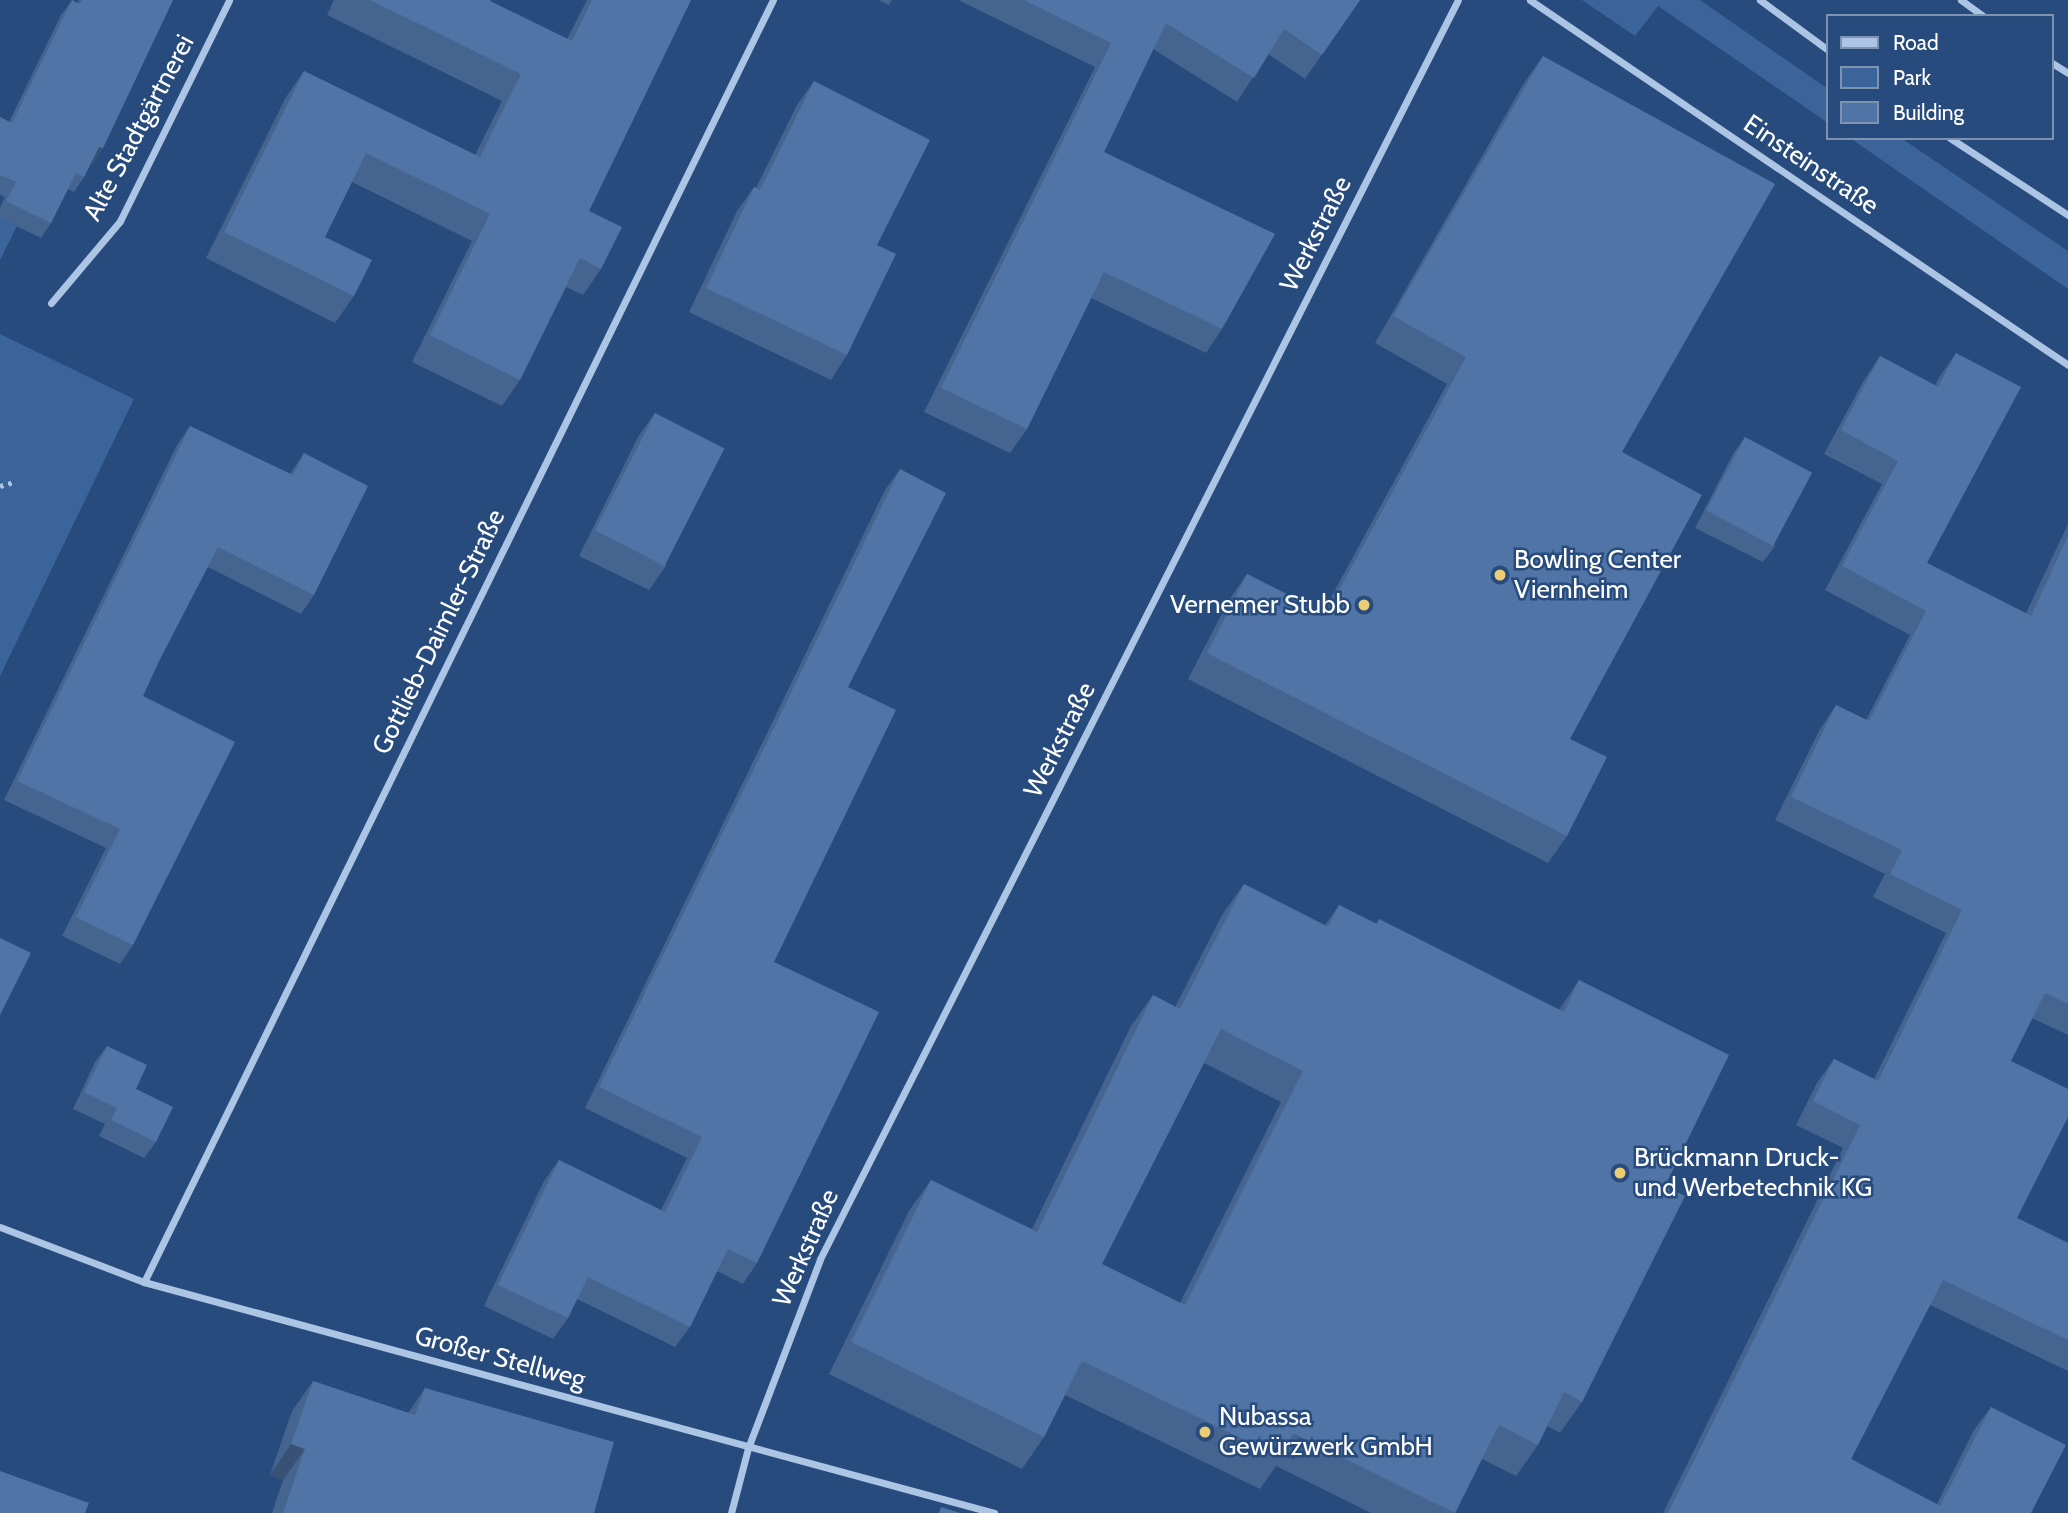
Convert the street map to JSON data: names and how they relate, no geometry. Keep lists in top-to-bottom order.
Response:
{
  "streets": {
    "street": [
      "Alte Stadtgärtnerei",
      "Einsteinstraße",
      "Werkstraße",
      "Gottlieb-Daimler-Straße",
      "Großer Stellweg"
    ]
  },
  "crossings": [
    ["Werkstraße", "Großer Stellweg"],
    ["Gottlieb-Daimler-Straße", "Großer Stellweg"]
  ],
  "places": [
    "Bowling Center Viernheim",
    "Vernemer Stubb",
    "Brückmann Druck- und Werbetechnik KG",
    "Nubassa Gewürzwerk GmbH"
  ],
  "legend": ["Road", "Park", "Building"]
}
